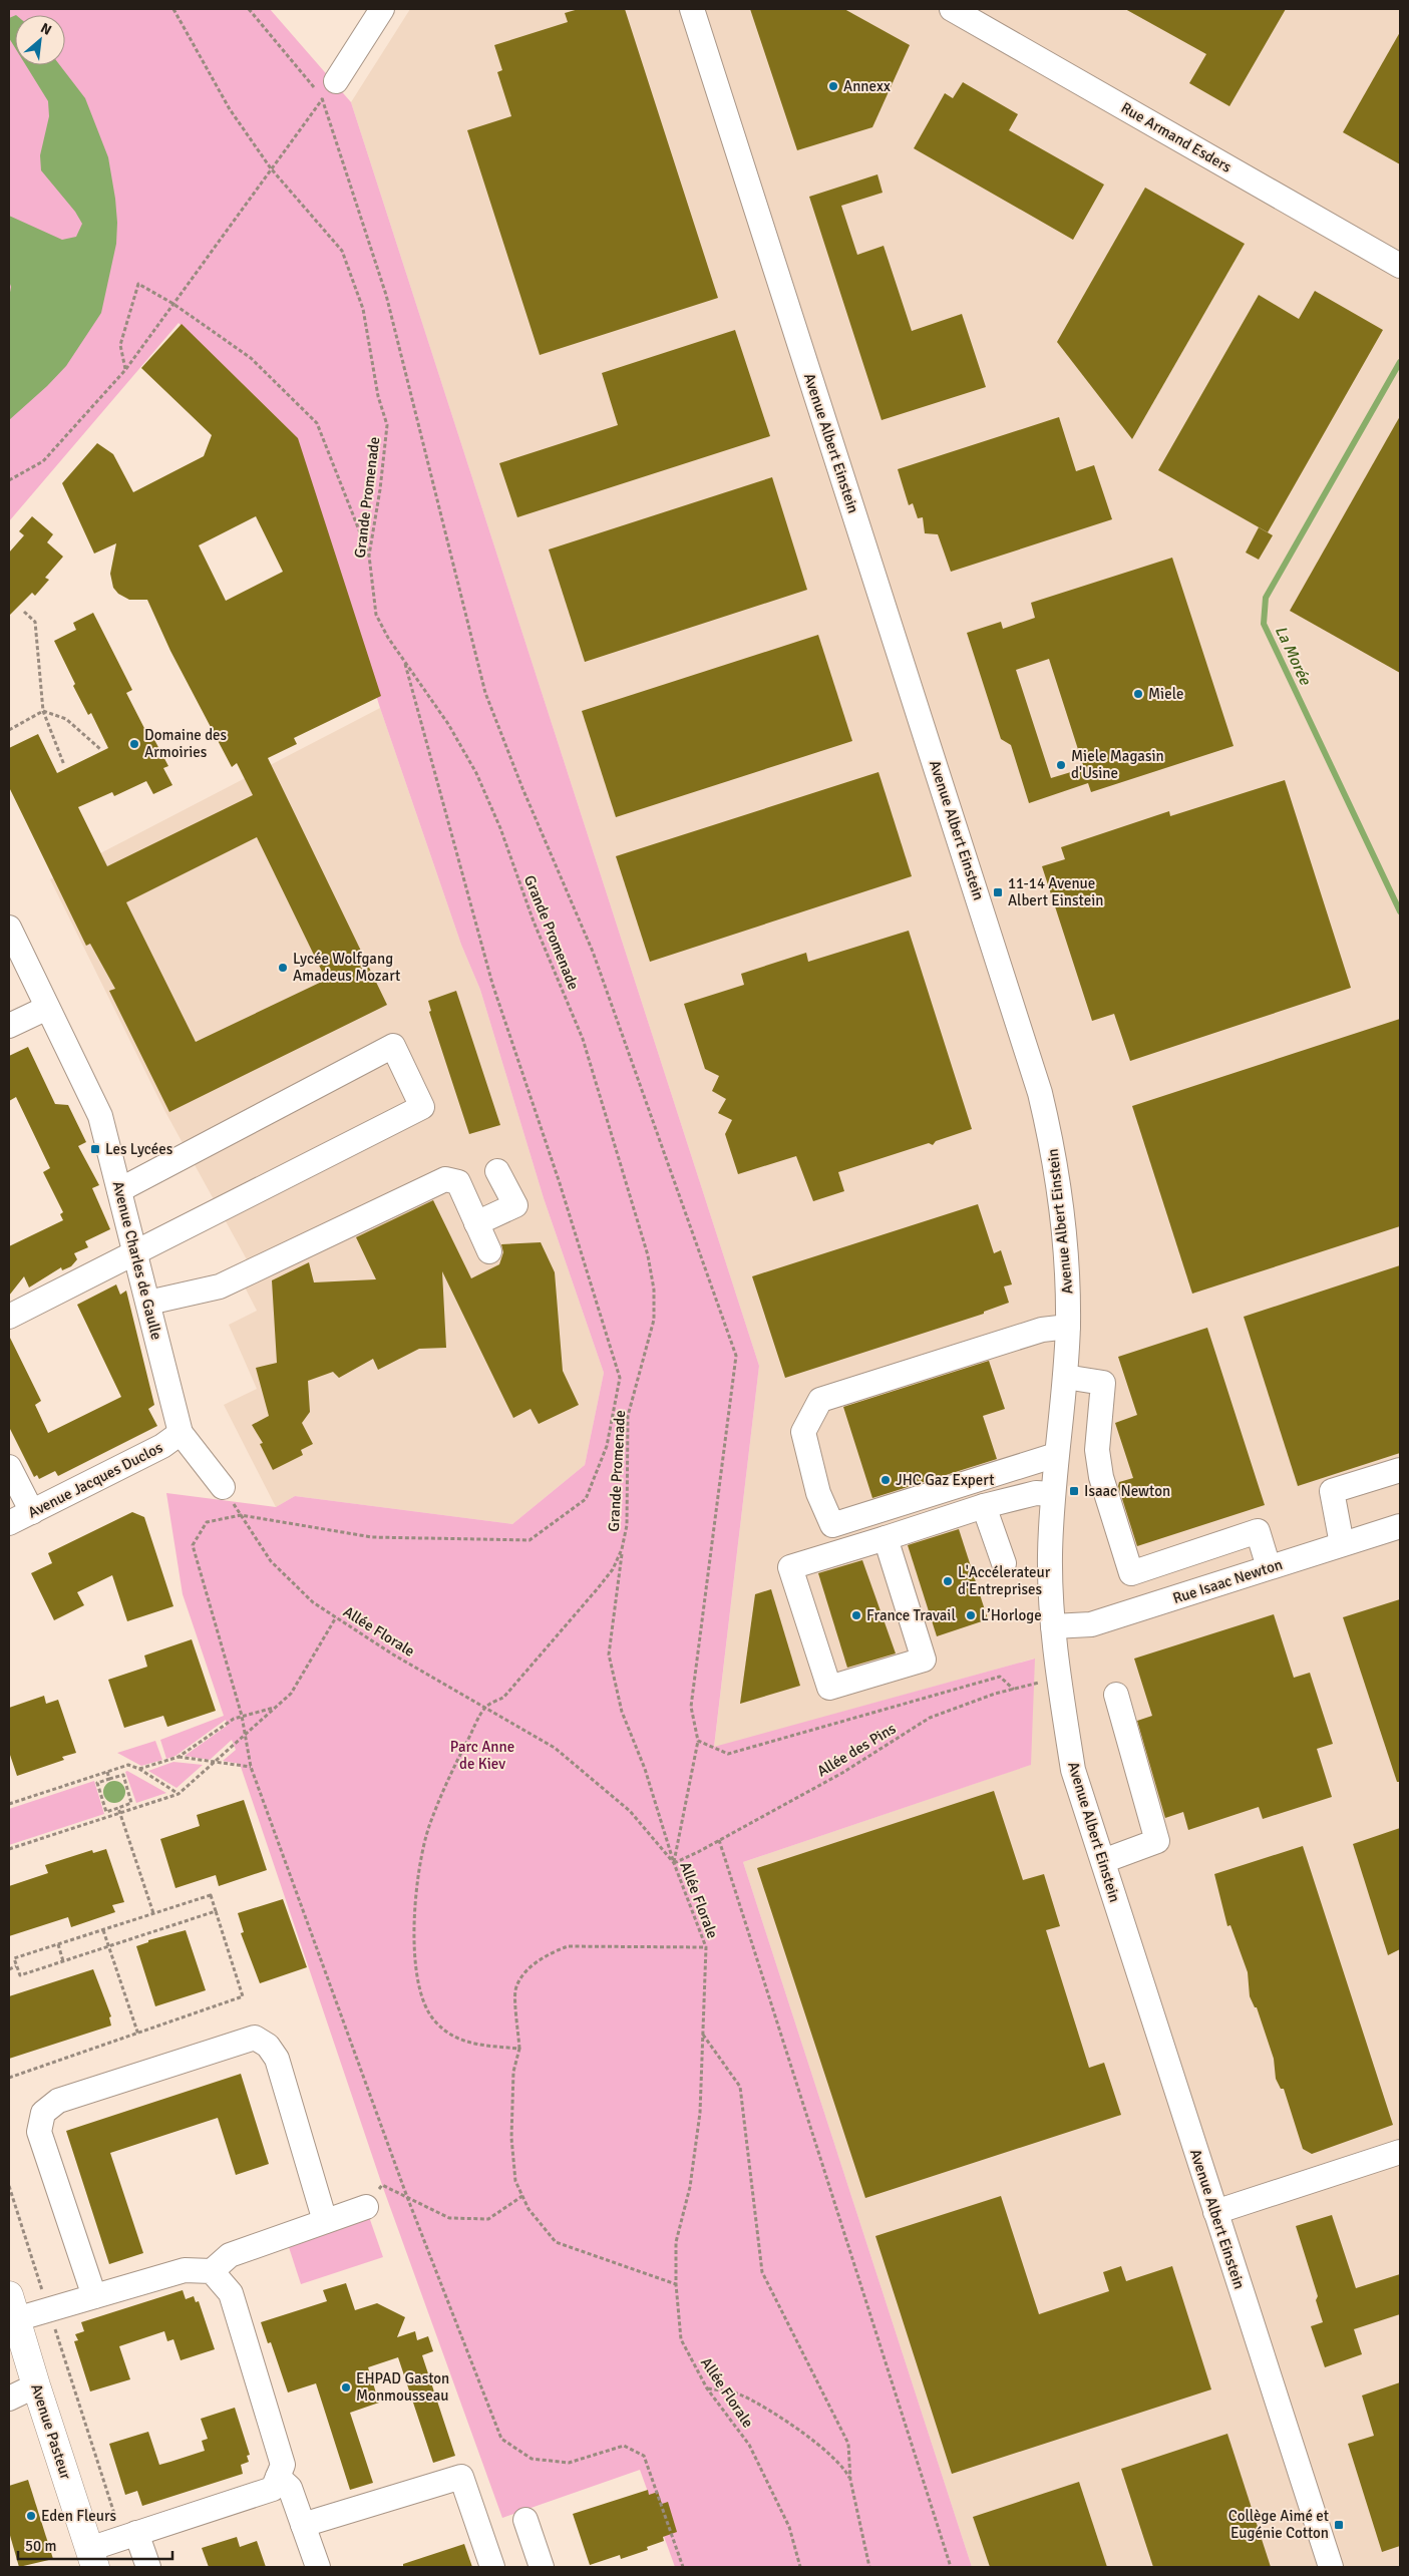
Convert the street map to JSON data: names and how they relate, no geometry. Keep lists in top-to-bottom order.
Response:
{
  "streets": {
    "main road": ["Avenue Pasteur"],
    "street": [
      "Rue Armand Esders",
      "Avenue Albert Einstein",
      "Avenue Charles de Gaulle",
      "Avenue Jacques Duclos",
      "Rue Isaac Newton"
    ],
    "path": ["Grande Promenade", "Allée Florale", "Allée des Pins"]
  },
  "crossings": [
    ["Avenue Albert Einstein", "Rue Isaac Newton"],
    ["Avenue Albert Einstein", "Allée des Pins"],
    ["Grande Promenade", "Allée Florale"],
    ["Avenue Charles de Gaulle", "Avenue Jacques Duclos"],
    ["Allée Florale", "Allée des Pins"]
  ],
  "water": ["La Morée"],
  "parks": ["Parc Anne de Kiev"],
  "places": {
    "other": [
      "Annexx",
      "Miele",
      "Domaine des Armoiries",
      "Miele Magasin d'Usine",
      "Lycée Wolfgang Amadeus Mozart",
      "JHC Gaz Expert",
      "L'Accélerateur d'Entreprises",
      "France Travail",
      "L’Horloge",
      "EHPAD Gaston Monmousseau",
      "Eden Fleurs"
    ],
    "transit": [
      "11-14 Avenue Albert Einstein",
      "Les Lycées",
      "Isaac Newton",
      "Collège Aimé et Eugénie Cotton"
    ]
  },
  "scale_bar": "50 m",
  "north": "top right"
}
